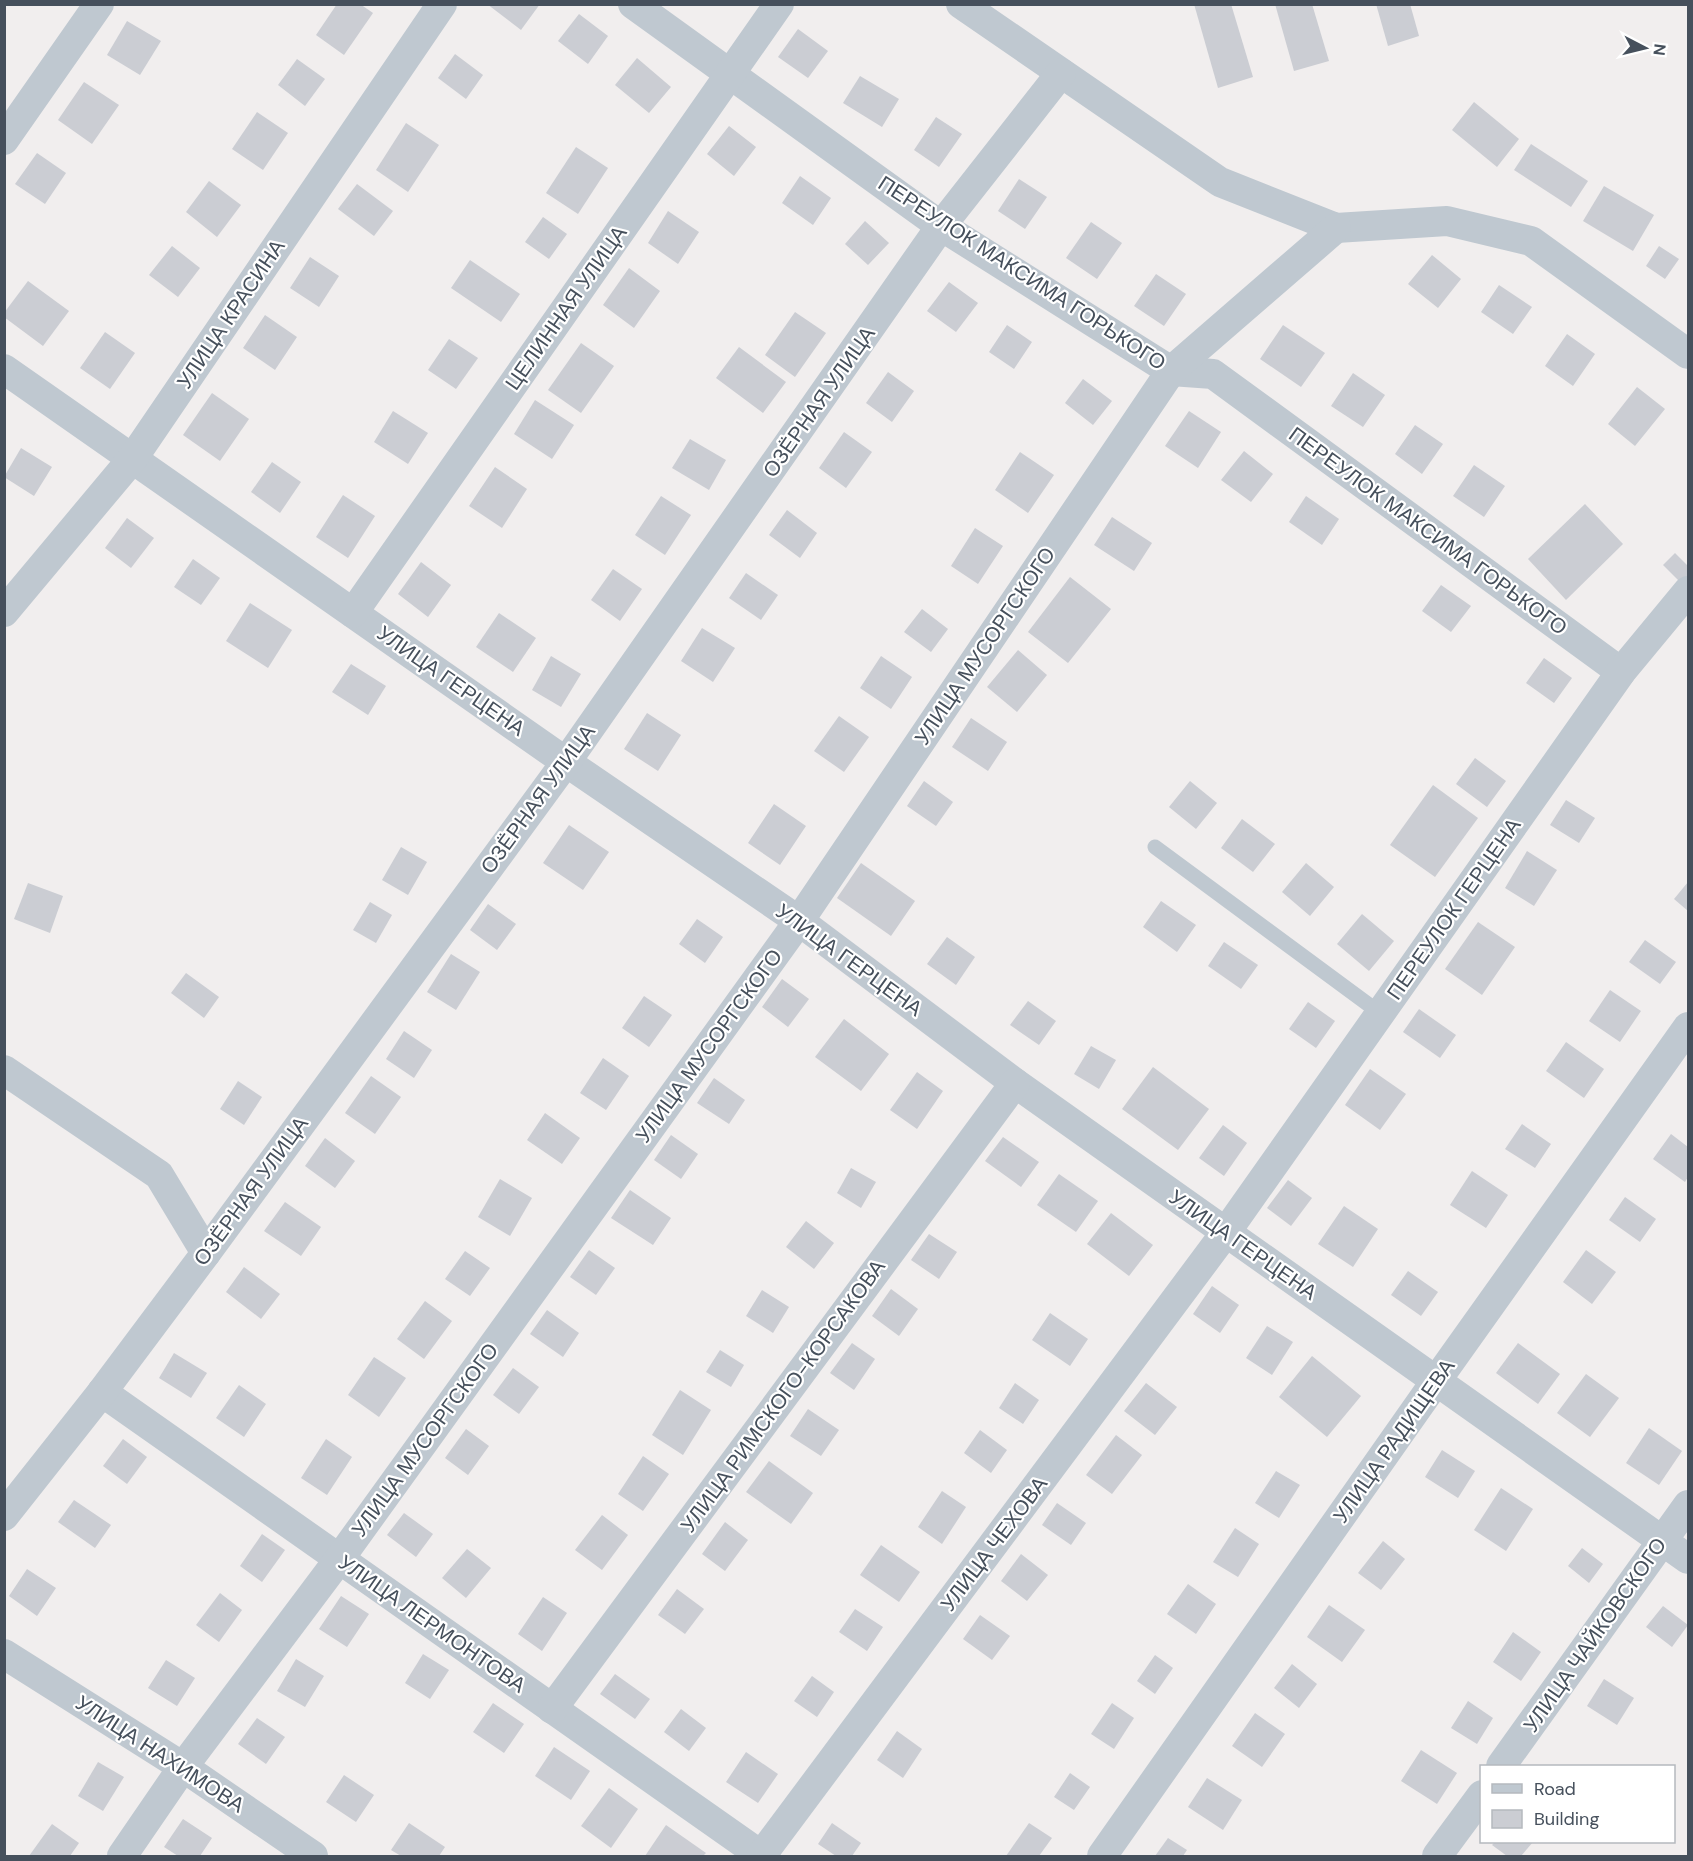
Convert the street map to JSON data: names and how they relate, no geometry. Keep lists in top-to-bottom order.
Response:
{
  "streets": {
    "street": [
      "ПЕРЕУЛОК МАКСИМА ГОРЬКОГО",
      "ЦЕЛИННАЯ УЛИЦА",
      "УЛИЦА КРАСИНА",
      "ОЗЁРНАЯ УЛИЦА",
      "УЛИЦА МУСОРГСКОГО",
      "УЛИЦА ГЕРЦЕНА",
      "ПЕРЕУЛОК ГЕРЦЕНА",
      "УЛИЦА РИМСКОГО-КОРСАКОВА",
      "УЛИЦА РАДИЩЕВА",
      "УЛИЦА ЧЕХОВА",
      "УЛИЦА ЛЕРМОНТОВА",
      "УЛИЦА ЧАЙКОВСКОГО",
      "УЛИЦА НАХИМОВА"
    ]
  },
  "crossings": [
    ["ПЕРЕУЛОК МАКСИМА ГОРЬКОГО", "ЦЕЛИННАЯ УЛИЦА"],
    ["ПЕРЕУЛОК МАКСИМА ГОРЬКОГО", "ОЗЁРНАЯ УЛИЦА"],
    ["ПЕРЕУЛОК МАКСИМА ГОРЬКОГО", "УЛИЦА МУСОРГСКОГО"],
    ["ПЕРЕУЛОК МАКСИМА ГОРЬКОГО", "ПЕРЕУЛОК ГЕРЦЕНА"],
    ["ЦЕЛИННАЯ УЛИЦА", "УЛИЦА ГЕРЦЕНА"],
    ["УЛИЦА КРАСИНА", "УЛИЦА ГЕРЦЕНА"],
    ["ОЗЁРНАЯ УЛИЦА", "УЛИЦА ГЕРЦЕНА"],
    ["ОЗЁРНАЯ УЛИЦА", "УЛИЦА ЛЕРМОНТОВА"],
    ["УЛИЦА МУСОРГСКОГО", "УЛИЦА ГЕРЦЕНА"],
    ["УЛИЦА МУСОРГСКОГО", "УЛИЦА ЛЕРМОНТОВА"],
    ["УЛИЦА МУСОРГСКОГО", "УЛИЦА НАХИМОВА"],
    ["УЛИЦА ГЕРЦЕНА", "ПЕРЕУЛОК ГЕРЦЕНА"],
    ["УЛИЦА ГЕРЦЕНА", "УЛИЦА РИМСКОГО-КОРСАКОВА"],
    ["УЛИЦА ГЕРЦЕНА", "УЛИЦА РАДИЩЕВА"],
    ["УЛИЦА ГЕРЦЕНА", "УЛИЦА ЧЕХОВА"],
    ["УЛИЦА ГЕРЦЕНА", "УЛИЦА ЧАЙКОВСКОГО"],
    ["ПЕРЕУЛОК ГЕРЦЕНА", "УЛИЦА ЧЕХОВА"],
    ["УЛИЦА РИМСКОГО-КОРСАКОВА", "УЛИЦА ЛЕРМОНТОВА"],
    ["УЛИЦА ЧЕХОВА", "УЛИЦА ЛЕРМОНТОВА"]
  ],
  "legend": ["Road", "Building"],
  "north": "right"
}
